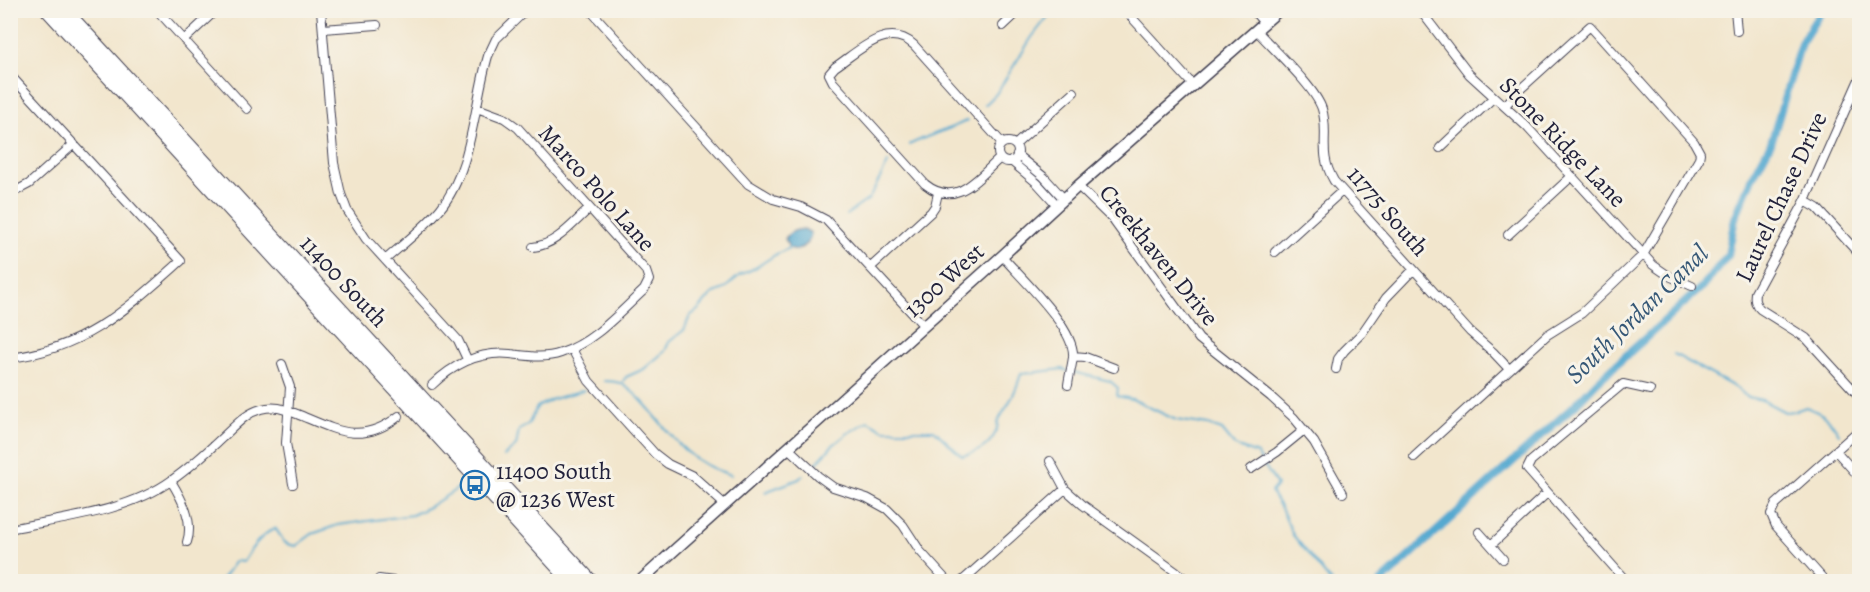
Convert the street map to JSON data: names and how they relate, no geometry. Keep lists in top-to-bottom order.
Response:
{
  "streets": {
    "main road": ["11400 South"],
    "street": [
      "Stone Ridge Lane",
      "Marco Polo Lane",
      "Laurel Chase Drive",
      "11775 South",
      "Creekhaven Drive",
      "1300 West"
    ]
  },
  "crossings": [
    ["11775 South", "1300 West"],
    ["Creekhaven Drive", "1300 West"]
  ],
  "water": ["South Jordan Canal"],
  "places": {
    "bus stop": ["11400 South @ 1236 West"]
  }
}
